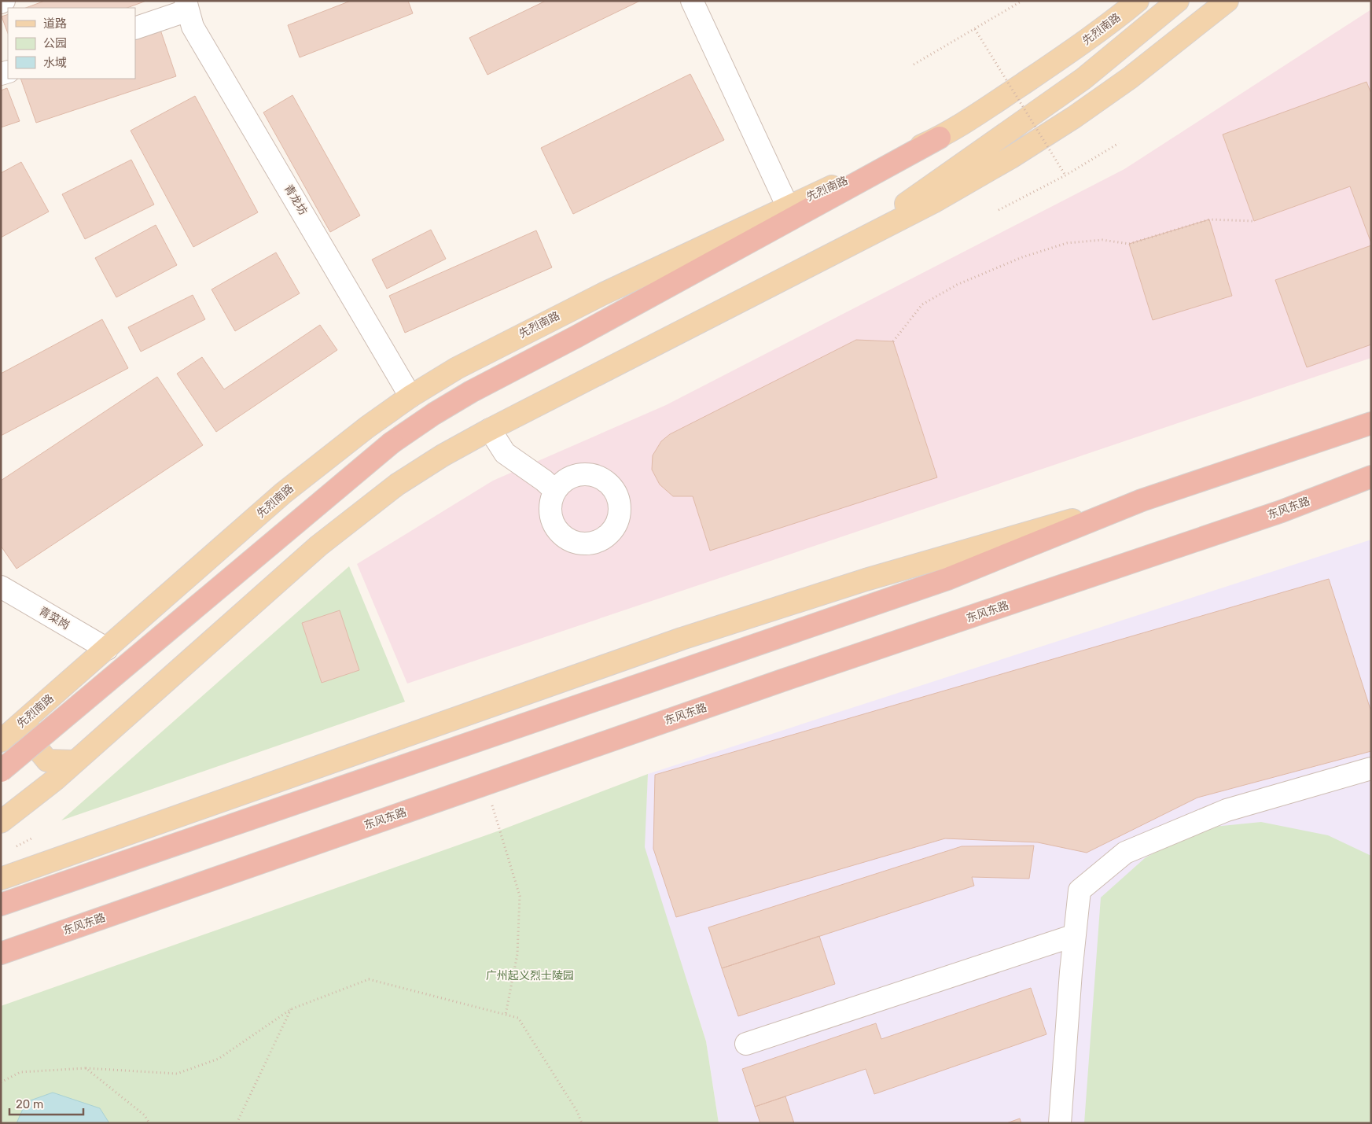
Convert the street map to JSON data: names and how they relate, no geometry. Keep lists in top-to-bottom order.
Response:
{
  "streets": {
    "highway": ["东风东路"],
    "main road": ["先烈南路"],
    "street": ["青龙坊", "青菜岗"]
  },
  "crossings": [
    ["先烈南路", "青龙坊"],
    ["先烈南路", "青菜岗"]
  ],
  "parks": ["广州起义烈士陵园"],
  "legend": ["道路", "公园", "水域"],
  "scale_bar": "20 m"
}
